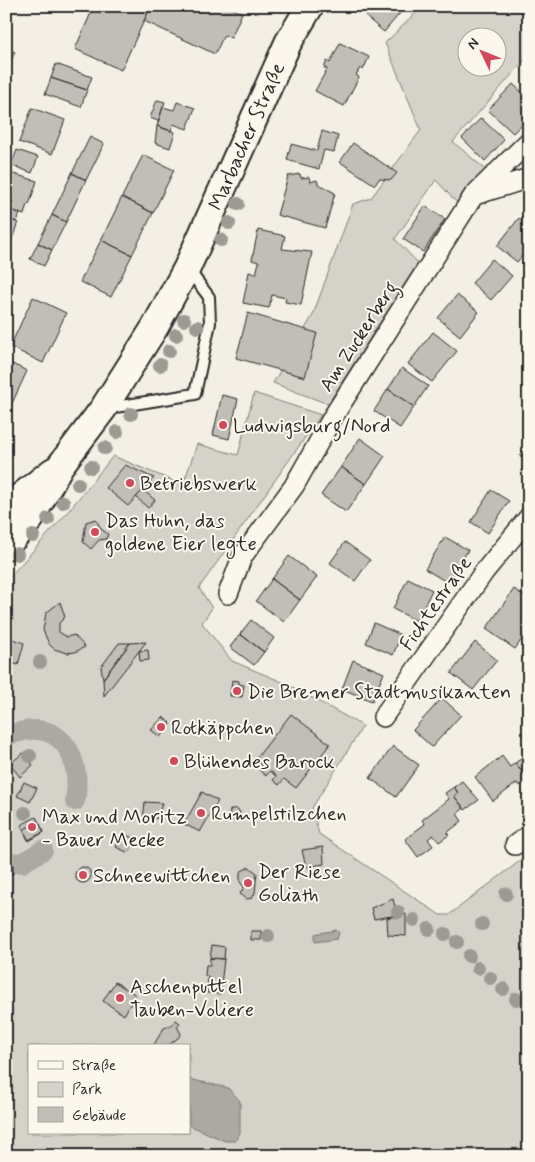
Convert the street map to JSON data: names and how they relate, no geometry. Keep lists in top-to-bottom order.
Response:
{
  "streets": {
    "main road": ["Marbacher Straße"],
    "street": ["Am Zuckerberg", "Fichtestraße"]
  },
  "places": [
    "Ludwigsburg/Nord",
    "Betriebswerk",
    "Das Huhn, das goldene Eier legte",
    "Die Bremer Stadtmusikanten",
    "Rotkäppchen",
    "Blühendes Barock",
    "Rumpelstilzchen",
    "Max und Moritz - Bauer Mecke",
    "Schneewittchen",
    "Der Riese Goliath",
    "Aschenputtel Tauben-Voliere"
  ],
  "legend": ["Straße", "Park", "Gebäude"],
  "north": "top left"
}
